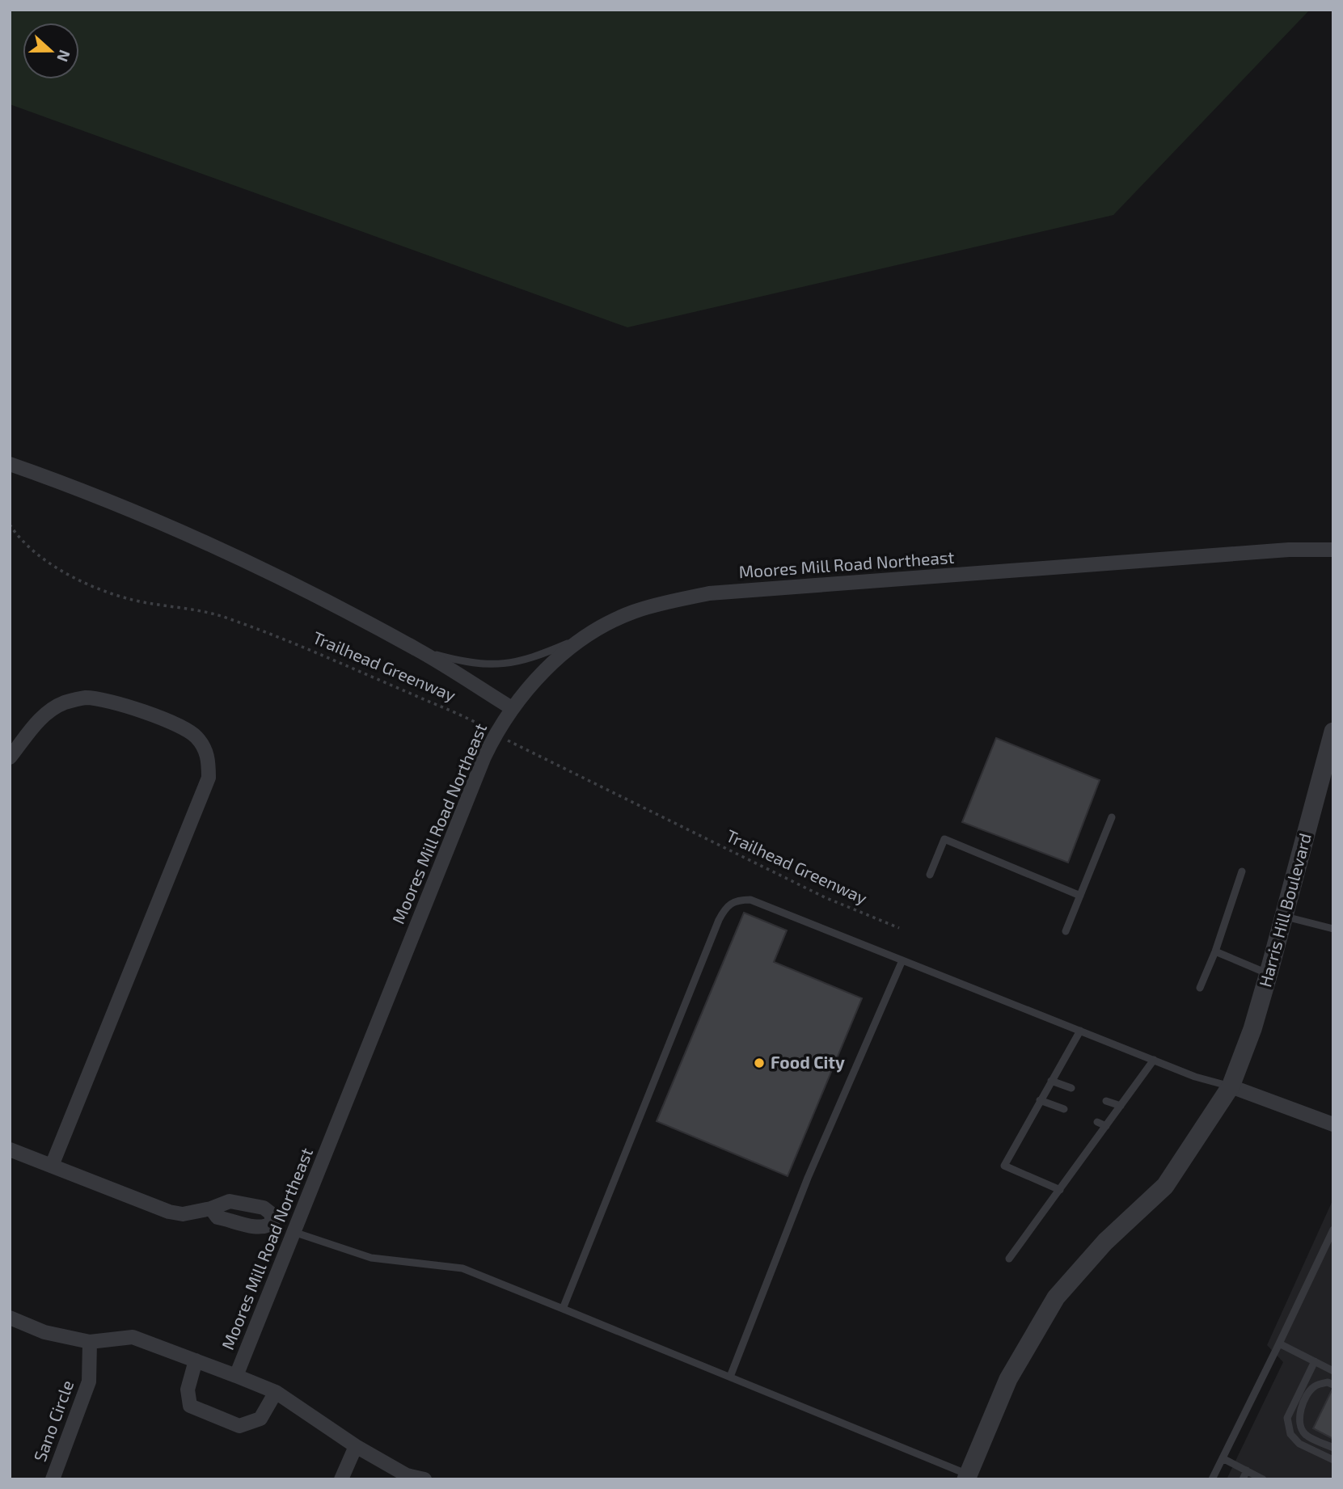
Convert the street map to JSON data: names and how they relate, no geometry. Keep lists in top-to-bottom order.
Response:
{
  "streets": {
    "street": ["Moores Mill Road Northeast", "Harris Hill Boulevard", "Sano Circle"],
    "path": ["Trailhead Greenway"]
  },
  "crossings": [
    ["Moores Mill Road Northeast", "Trailhead Greenway"]
  ],
  "places": ["Food City"],
  "north": "right"
}
